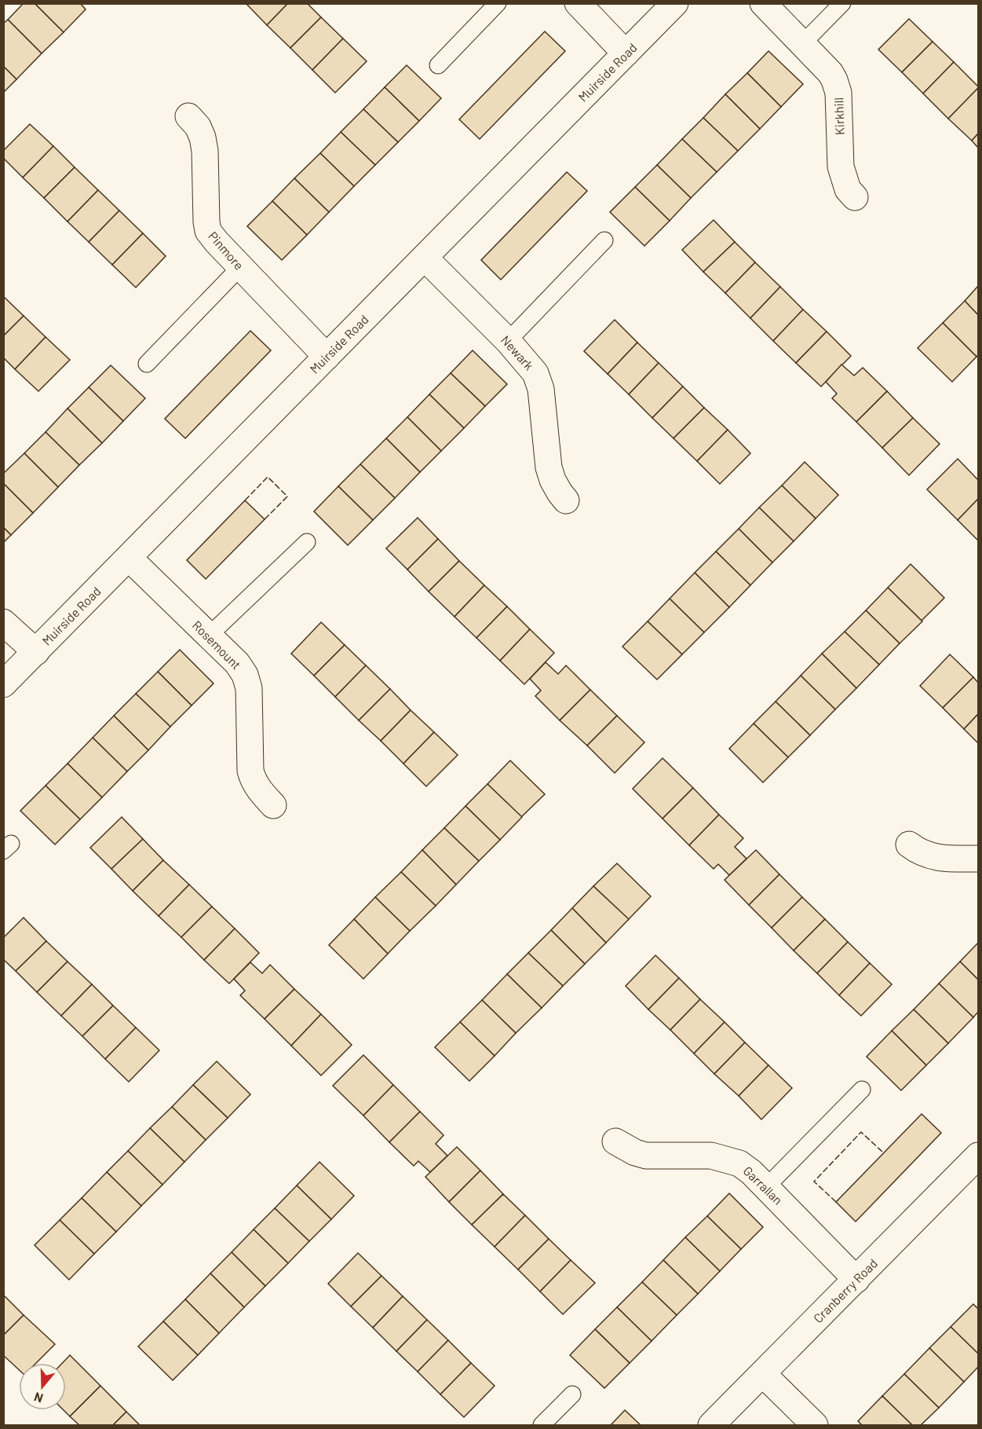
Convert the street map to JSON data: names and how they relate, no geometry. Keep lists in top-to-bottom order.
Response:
{
  "streets": {
    "street": [
      "Muirside Road",
      "Kirkhill",
      "Pinmore",
      "Newark",
      "Rosemount",
      "Garrallan",
      "Cranberry Road"
    ]
  },
  "crossings": [
    ["Muirside Road", "Pinmore"],
    ["Muirside Road", "Newark"],
    ["Muirside Road", "Rosemount"],
    ["Garrallan", "Cranberry Road"]
  ],
  "north": "bottom"
}
